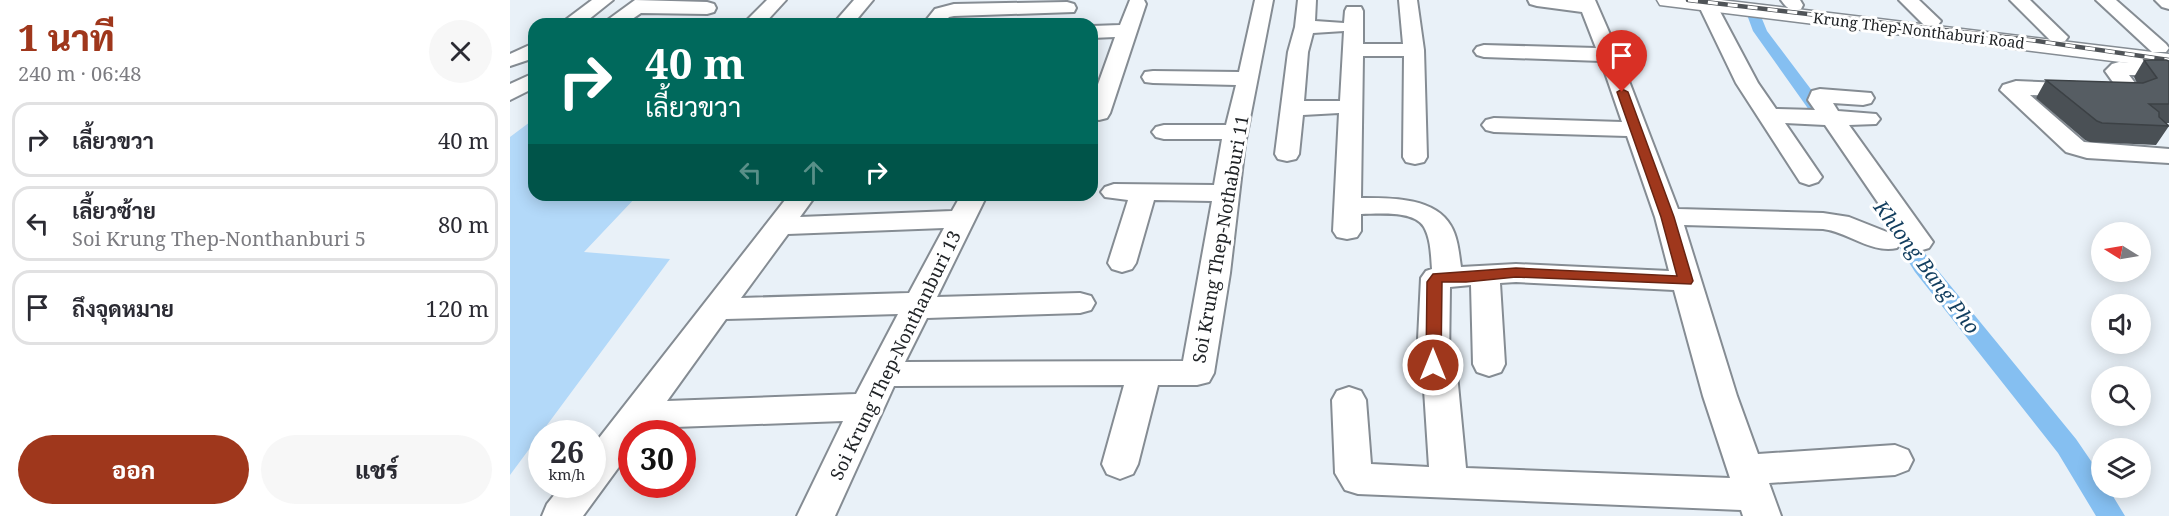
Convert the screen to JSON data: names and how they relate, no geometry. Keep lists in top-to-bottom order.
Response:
{
  "streets": {
    "main road": ["Krung Thep-Nonthaburi Road"],
    "street": ["Soi Krung Thep-Nothaburi 11", "Soi Krung Thep-Nonthanburi 13"]
  },
  "water": ["Khlong Bang Pho"],
  "north": "left",
  "page": {
    "heading": ["1 นาที", "240 m · 06:48"],
    "turn": ["40 m", "เลี้ยวขวา"],
    "list": [
      {
        "name": "เลี้ยวขวา",
        "value": "40 m"
      },
      {
        "name": "เลี้ยวซ้าย",
        "note": "Soi Krung Thep-Nonthanburi 5",
        "value": "80 m"
      },
      {
        "name": "ถึงจุดหมาย",
        "value": "120 m"
      }
    ],
    "speed": "26 km/h",
    "limit": "30",
    "buttons": ["ออก", "แชร์"]
  }
}
